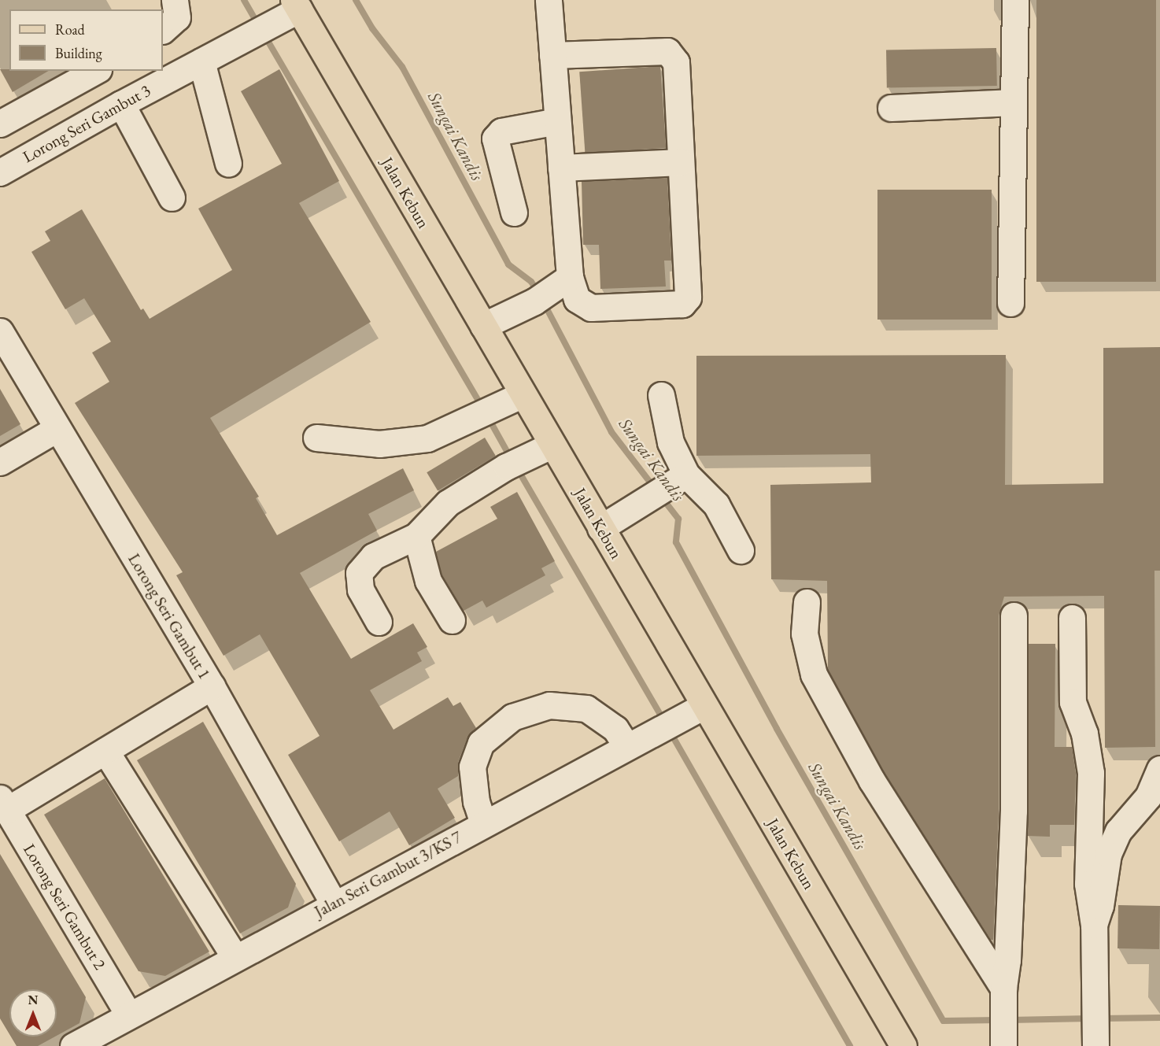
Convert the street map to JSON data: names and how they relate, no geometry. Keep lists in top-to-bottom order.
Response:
{
  "streets": {
    "main road": ["Jalan Kebun"],
    "street": [
      "Lorong Seri Gambut 3",
      "Lorong Seri Gambut 1",
      "Jalan Seri Gambut 3/KS 7",
      "Lorong Seri Gambut 2"
    ]
  },
  "crossings": [
    ["Lorong Seri Gambut 3", "Jalan Kebun"],
    ["Jalan Kebun", "Jalan Seri Gambut 3/KS 7"],
    ["Lorong Seri Gambut 1", "Jalan Seri Gambut 3/KS 7"],
    ["Jalan Seri Gambut 3/KS 7", "Lorong Seri Gambut 2"]
  ],
  "water": ["Sungai Kandis"],
  "legend": ["Road", "Building"],
  "north": "top"
}
